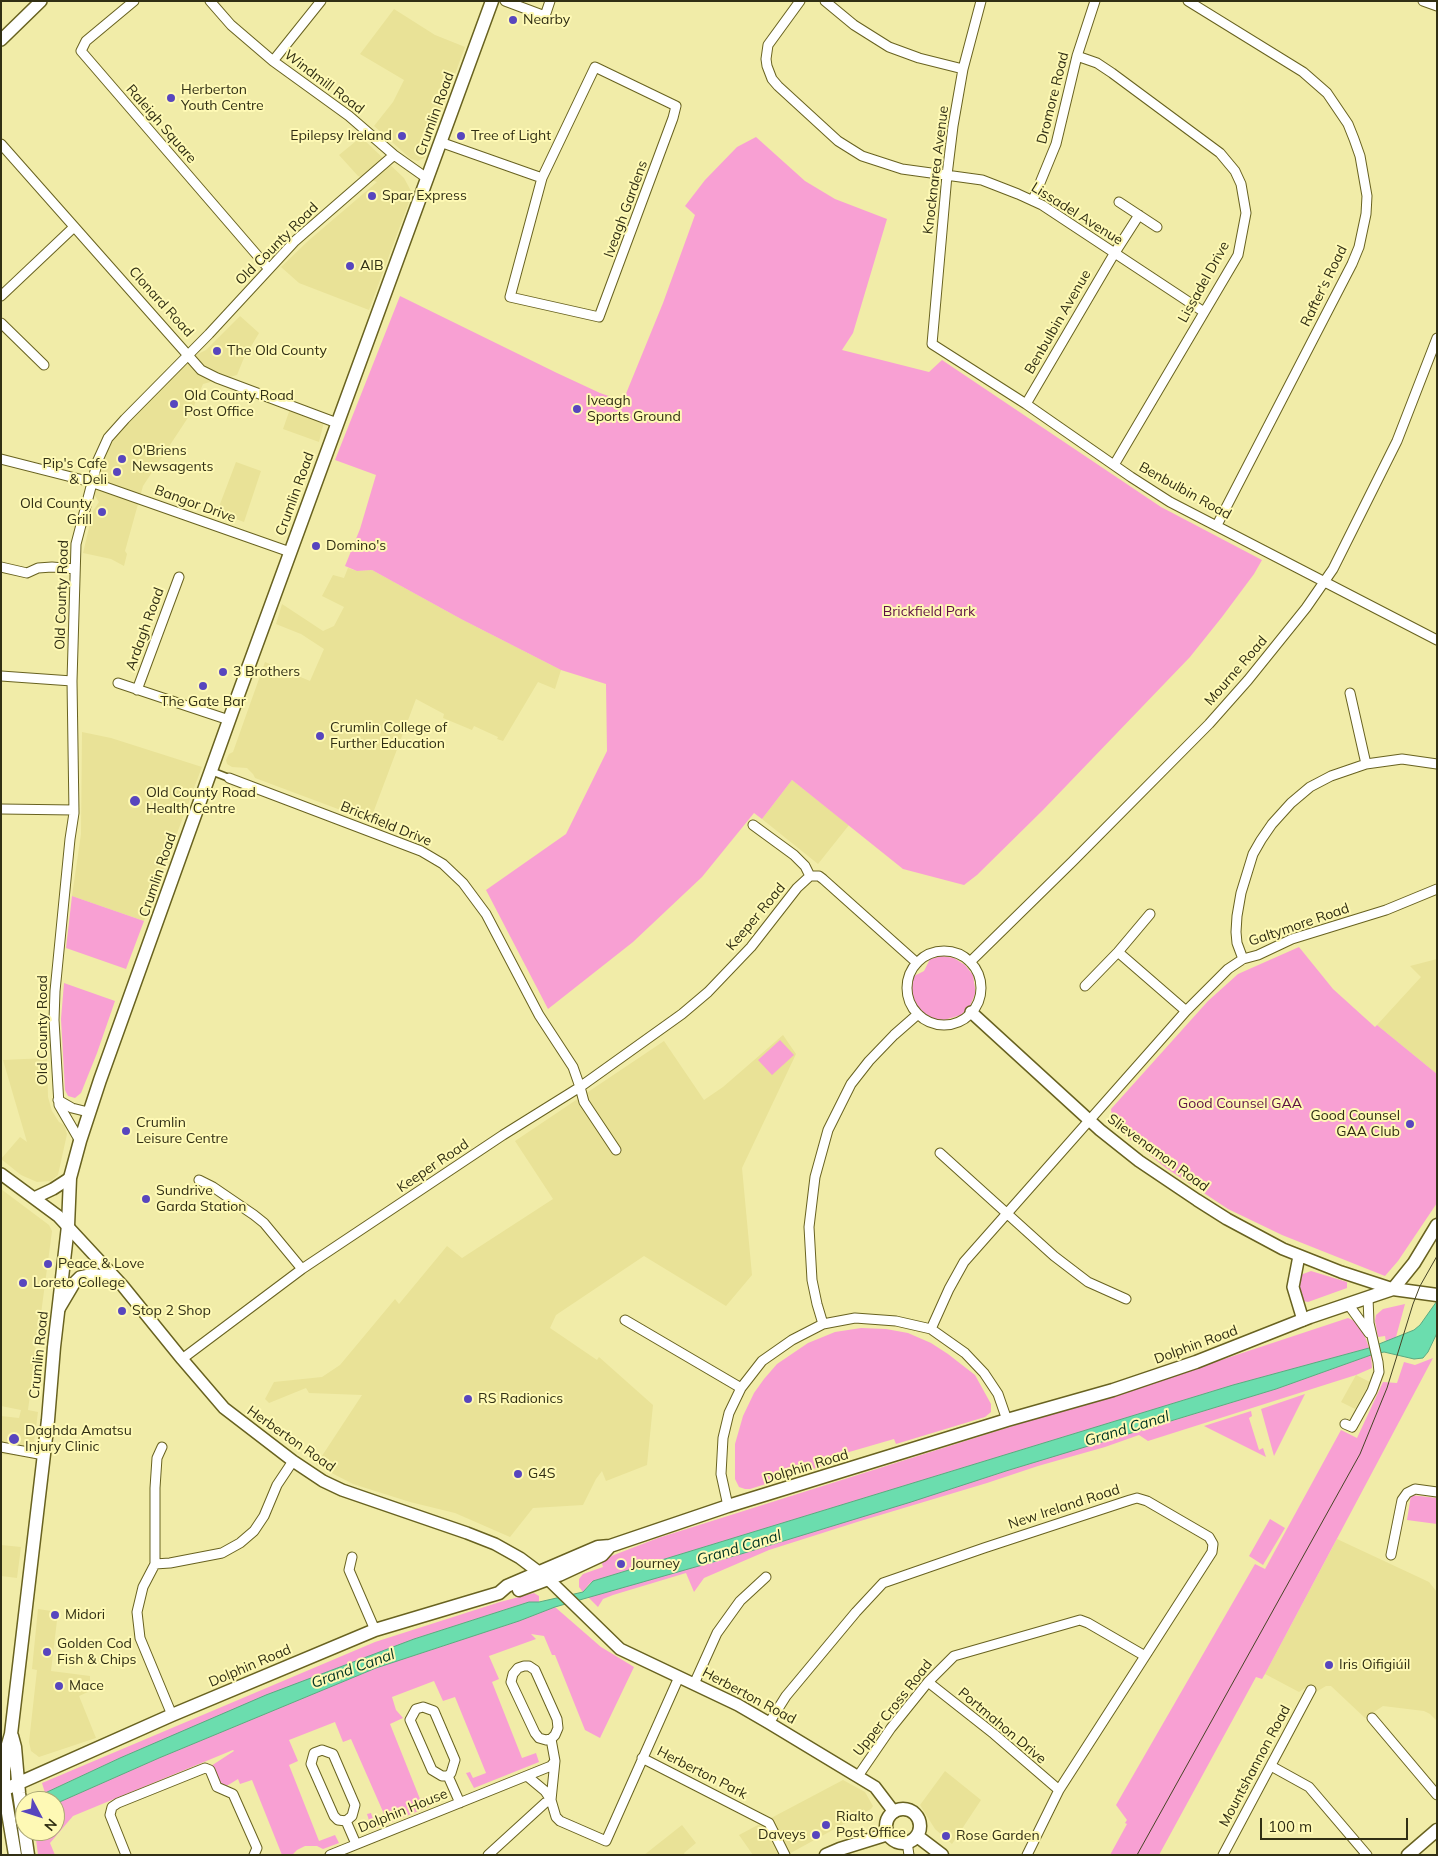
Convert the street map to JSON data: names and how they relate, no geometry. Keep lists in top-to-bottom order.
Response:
{
  "streets": {
    "main road": ["Crumlin Road", "Dolphin Road"],
    "street": [
      "Windmill Road",
      "Dromore Road",
      "Raleigh Square",
      "Knocknarea Avenue",
      "Iveagh Gardens",
      "Lissadel Avenue",
      "Old County Road",
      "Lissadel Drive",
      "Rafter's Road",
      "Clonard Road",
      "Benbulbin Avenue",
      "Benbulbin Road",
      "Bangor Drive",
      "Ardagh Road",
      "Mourne Road",
      "Brickfield Drive",
      "Keeper Road",
      "Galtymore Road",
      "Slievenamon Road",
      "Herberton Road",
      "New Ireland Road",
      "Upper Cross Road",
      "Portmahon Drive",
      "Mountshannon Road",
      "Herberton Park",
      "Dolphin House"
    ]
  },
  "crossings": [
    ["Windmill Road", "Crumlin Road"],
    ["Windmill Road", "Old County Road"],
    ["Dromore Road", "Lissadel Avenue"],
    ["Dromore Road", "Lissadel Drive"],
    ["Crumlin Road", "Old County Road"],
    ["Crumlin Road", "Clonard Road"],
    ["Crumlin Road", "Bangor Drive"],
    ["Crumlin Road", "Ardagh Road"],
    ["Crumlin Road", "Brickfield Drive"],
    ["Crumlin Road", "Dolphin Road"],
    ["Crumlin Road", "Herberton Road"],
    ["Raleigh Square", "Old County Road"],
    ["Knocknarea Avenue", "Lissadel Avenue"],
    ["Knocknarea Avenue", "Benbulbin Road"],
    ["Lissadel Avenue", "Lissadel Drive"],
    ["Lissadel Avenue", "Benbulbin Avenue"],
    ["Old County Road", "Clonard Road"],
    ["Old County Road", "Bangor Drive"],
    ["Lissadel Drive", "Benbulbin Road"],
    ["Rafter's Road", "Benbulbin Road"],
    ["Benbulbin Avenue", "Benbulbin Road"],
    ["Benbulbin Road", "Mourne Road"],
    ["Mourne Road", "Slievenamon Road"],
    ["Brickfield Drive", "Keeper Road"],
    ["Keeper Road", "Herberton Road"],
    ["Galtymore Road", "Slievenamon Road"],
    ["Slievenamon Road", "Dolphin Road"],
    ["Dolphin Road", "Herberton Road"],
    ["Herberton Road", "New Ireland Road"],
    ["Herberton Road", "Upper Cross Road"],
    ["Herberton Road", "Herberton Park"],
    ["New Ireland Road", "Upper Cross Road"],
    ["New Ireland Road", "Portmahon Drive"],
    ["Upper Cross Road", "Portmahon Drive"]
  ],
  "water": ["Grand Canal"],
  "parks": ["Brickfield Park", "Good Counsel GAA"],
  "places": [
    "Nearby",
    "Herberton Youth Centre",
    "Epilepsy Ireland",
    "Tree of Light",
    "Spar Express",
    "AIB",
    "The Old County",
    "Old County Road Post Office",
    "Iveagh Sports Ground",
    "O'Briens Newsagents",
    "Pip's Cafe & Deli",
    "Old County Grill",
    "Domino's",
    "3 Brothers",
    "The Gate Bar",
    "Crumlin College of Further Education",
    "Old County Road Health Centre",
    "Good Counsel GAA Club",
    "Crumlin Leisure Centre",
    "Sundrive Garda Station",
    "Peace & Love",
    "Loreto College",
    "Stop 2 Shop",
    "RS Radionics",
    "Daghda Amatsu Injury Clinic",
    "G4S",
    "Journey",
    "Midori",
    "Golden Cod Fish & Chips",
    "Iris Oifigiúil",
    "Mace",
    "Rialto Post Office",
    "Daveys",
    "Rose Garden"
  ],
  "scale_bar": "100 m",
  "north": "bottom right"
}
